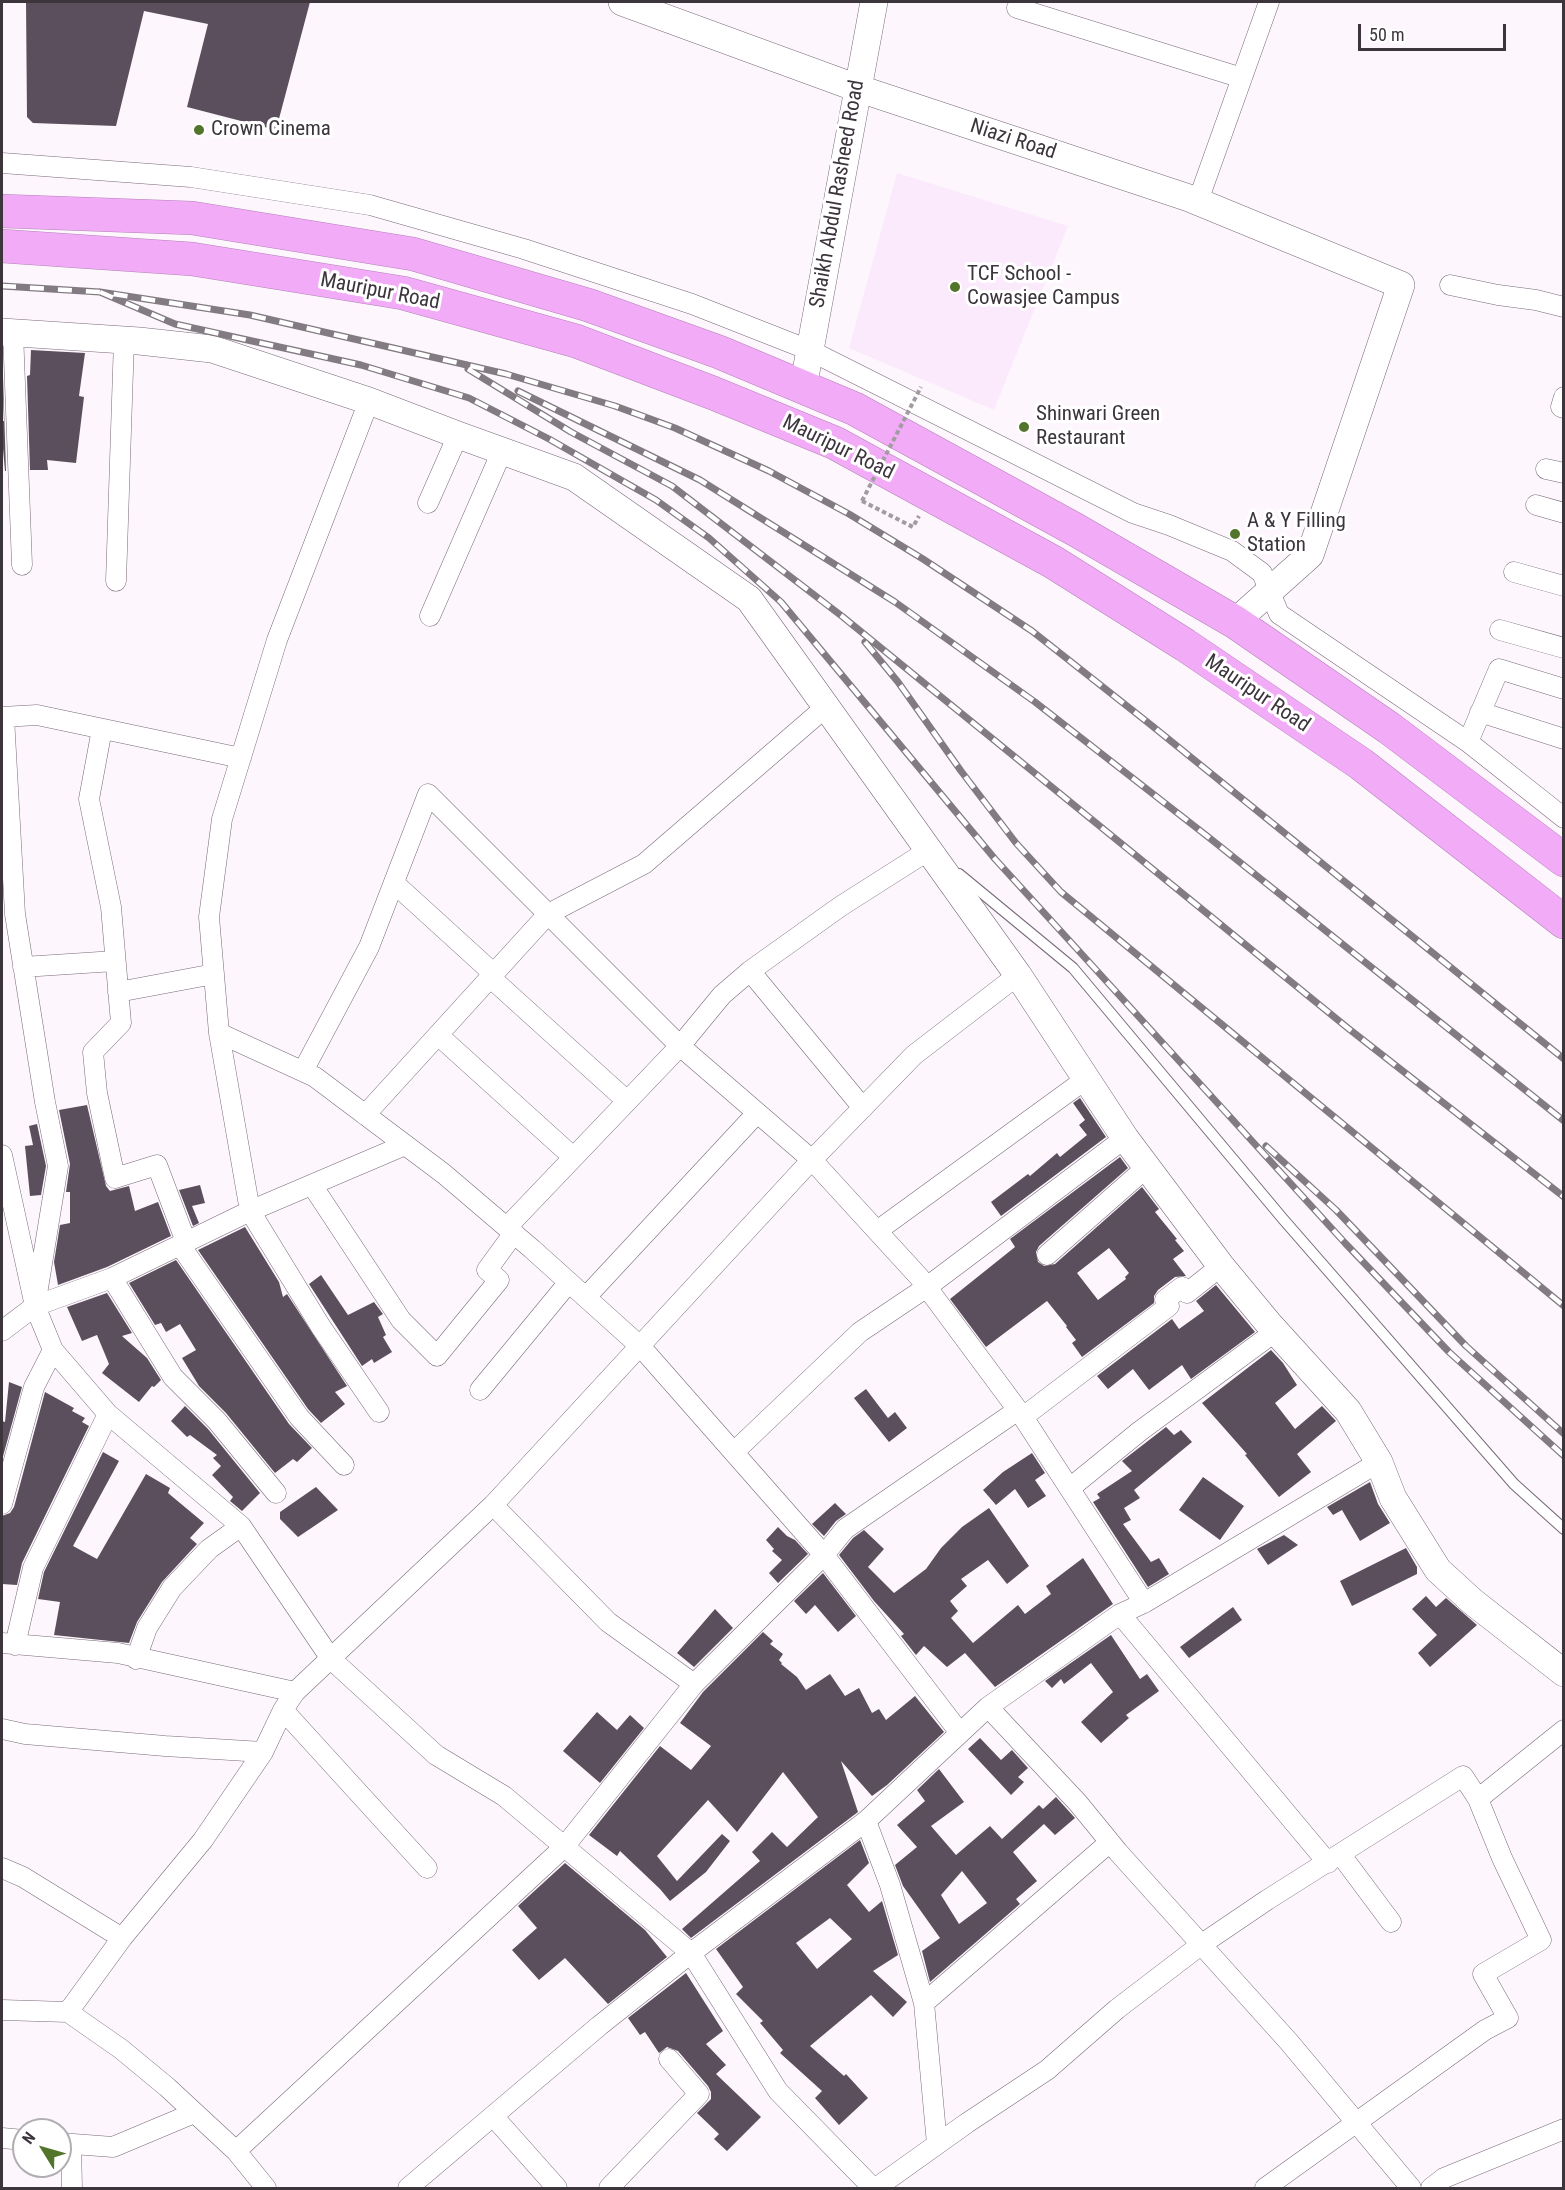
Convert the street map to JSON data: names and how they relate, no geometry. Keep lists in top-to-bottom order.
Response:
{
  "streets": {
    "highway": ["Mauripur Road"],
    "street": ["Niazi Road", "Shaikh Abdul Rasheed Road"]
  },
  "crossings": [
    ["Niazi Road", "Shaikh Abdul Rasheed Road"],
    ["Shaikh Abdul Rasheed Road", "Mauripur Road"]
  ],
  "places": [
    "Crown Cinema",
    "TCF School - Cowasjee Campus",
    "Shinwari Green Restaurant",
    "A & Y Filling Station"
  ],
  "scale_bar": "50 m",
  "north": "top left"
}
